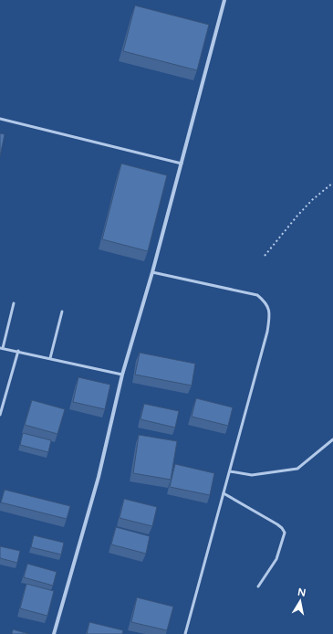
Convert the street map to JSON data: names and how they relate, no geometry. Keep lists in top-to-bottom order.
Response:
{
  "north": "top"
}
